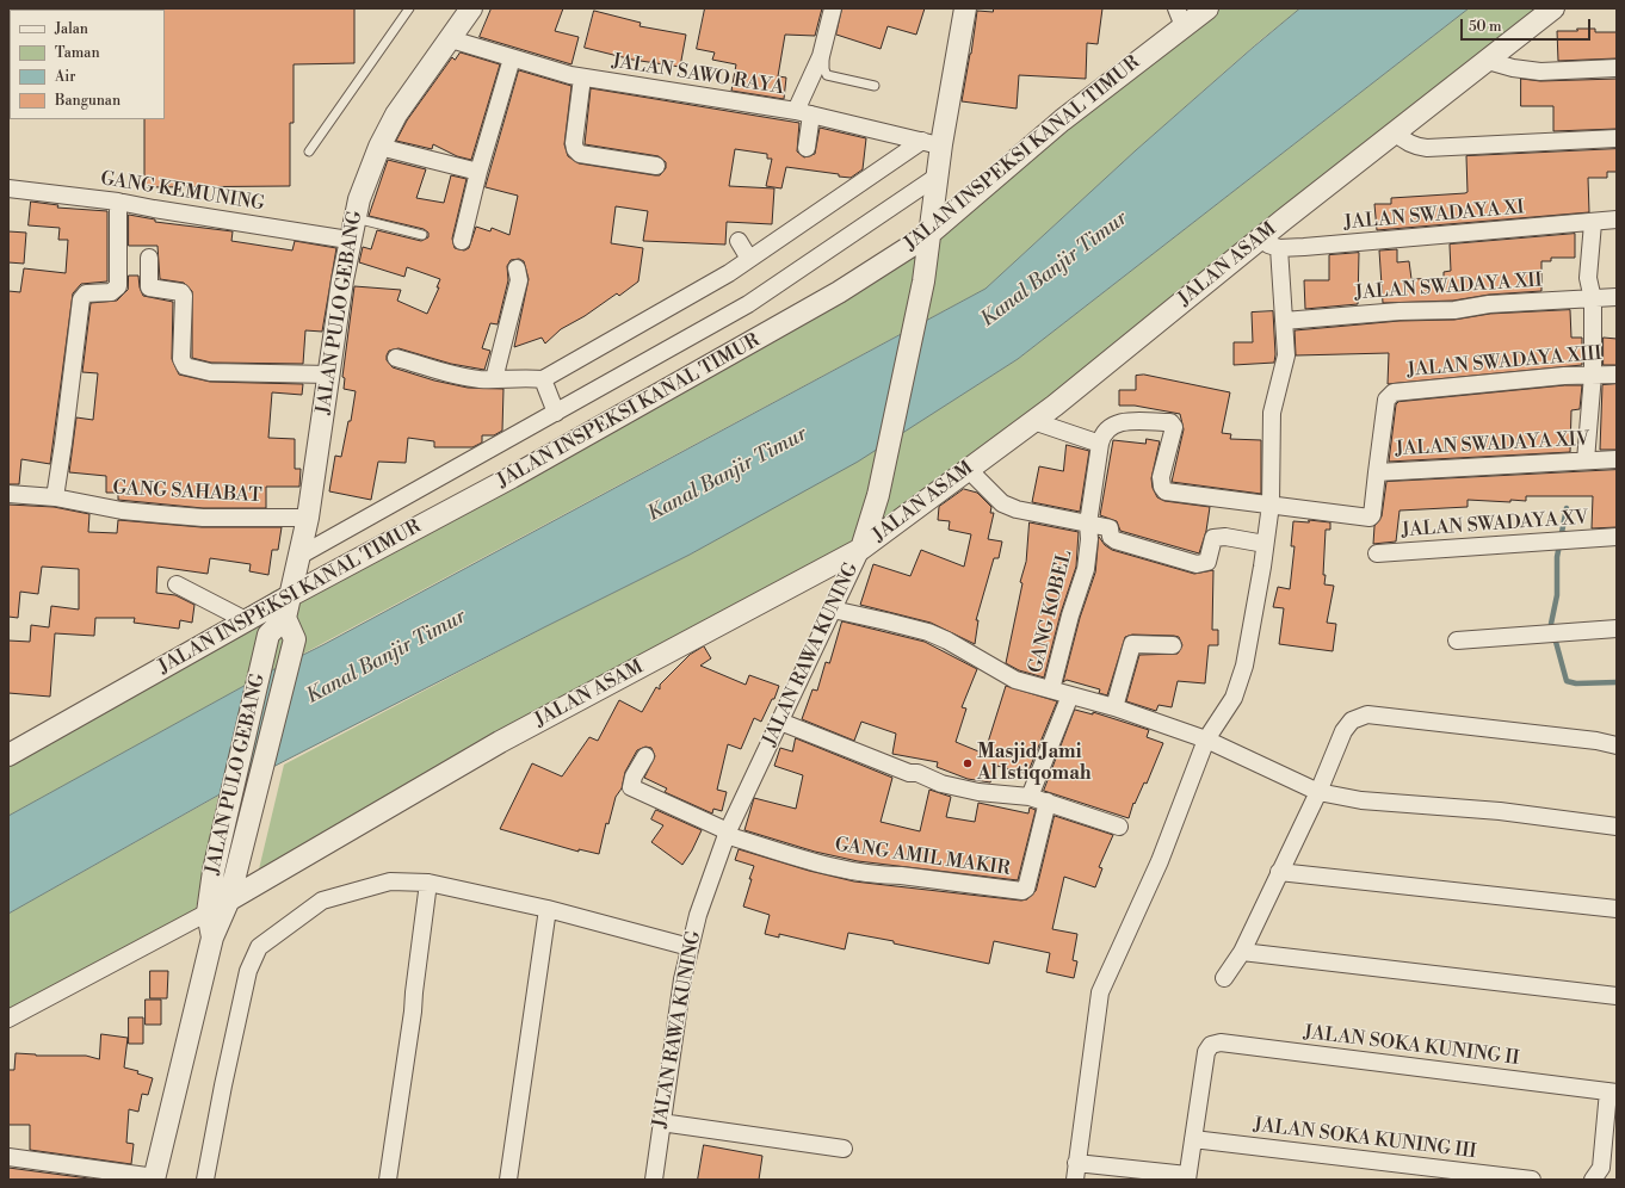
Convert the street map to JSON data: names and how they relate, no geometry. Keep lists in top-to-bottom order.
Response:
{
  "streets": {
    "street": [
      "JALAN SAWO RAYA",
      "JALAN INSPEKSI KANAL TIMUR",
      "GANG KEMUNING",
      "JALAN SWADAYA XI",
      "JALAN ASAM",
      "JALAN SWADAYA XII",
      "JALAN PULO GEBANG",
      "JALAN SWADAYA XIII",
      "JALAN SWADAYA XIV",
      "GANG SAHABAT",
      "JALAN SWADAYA XV",
      "GANG KOBEL",
      "JALAN RAWA KUNING",
      "GANG AMIL MAKIR",
      "JALAN SOKA KUNING II",
      "JALAN SOKA KUNING III"
    ]
  },
  "crossings": [
    ["JALAN SAWO RAYA", "JALAN PULO GEBANG"],
    ["JALAN SAWO RAYA", "JALAN RAWA KUNING"],
    ["JALAN INSPEKSI KANAL TIMUR", "JALAN PULO GEBANG"],
    ["JALAN INSPEKSI KANAL TIMUR", "JALAN RAWA KUNING"],
    ["GANG KEMUNING", "JALAN PULO GEBANG"],
    ["JALAN SWADAYA XI", "JALAN ASAM"],
    ["JALAN ASAM", "JALAN PULO GEBANG"],
    ["JALAN ASAM", "JALAN RAWA KUNING"],
    ["JALAN PULO GEBANG", "GANG SAHABAT"],
    ["JALAN SWADAYA XIII", "JALAN SWADAYA XIV"],
    ["JALAN SWADAYA XIV", "GANG KOBEL"],
    ["JALAN RAWA KUNING", "GANG AMIL MAKIR"],
    ["JALAN SOKA KUNING II", "JALAN SOKA KUNING III"]
  ],
  "water": ["Kanal Banjir Timur"],
  "places": ["Masjid Jami Al Istiqomah"],
  "legend": [
    "Jalan",
    "Taman",
    "Air",
    "Bangunan"
  ],
  "scale_bar": "50 m"
}
